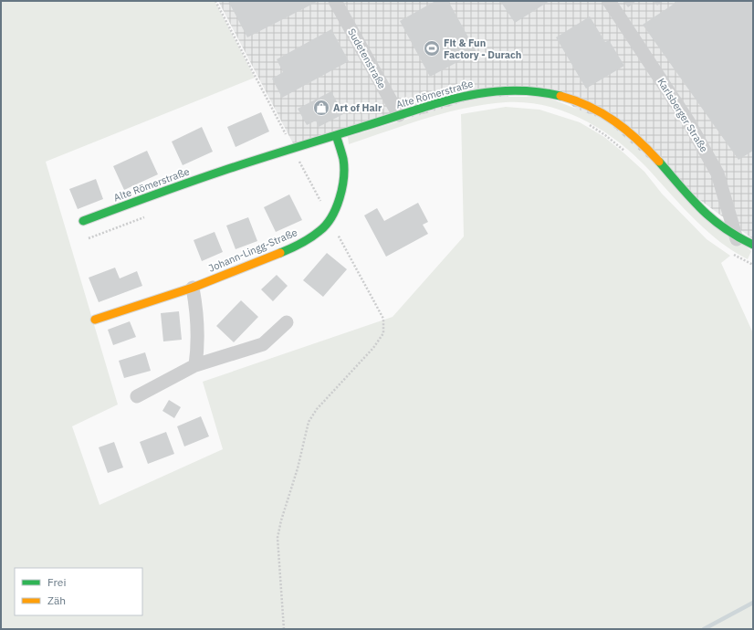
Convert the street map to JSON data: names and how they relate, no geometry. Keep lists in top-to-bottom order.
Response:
{
  "streets": {
    "street": [
      "Sudetenstraße",
      "Alte Römerstraße",
      "Karlsberger Straße",
      "Johann-Lingg-Straße"
    ]
  },
  "crossings": [
    ["Sudetenstraße", "Alte Römerstraße"],
    ["Alte Römerstraße", "Karlsberger Straße"],
    ["Alte Römerstraße", "Johann-Lingg-Straße"]
  ],
  "places": {
    "sports": ["Fit & Fun Factory - Durach"],
    "shop": ["Art of Hair"]
  },
  "legend": ["Frei", "Zäh"]
}
